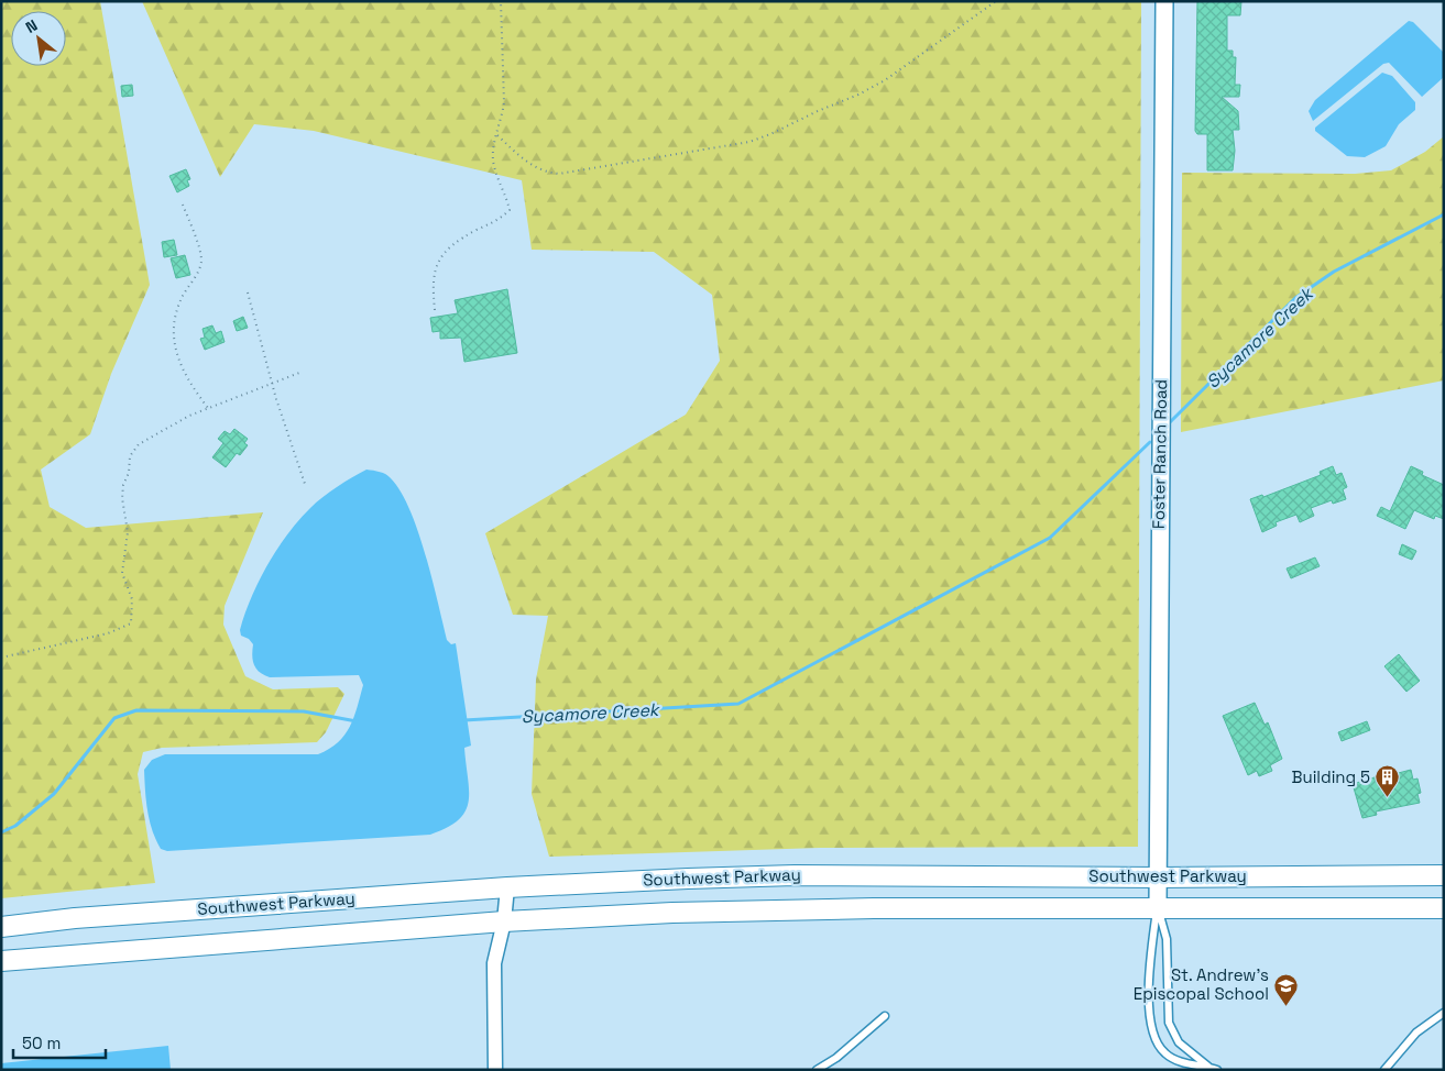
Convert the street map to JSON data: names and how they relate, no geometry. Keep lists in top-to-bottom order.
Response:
{
  "streets": {
    "main road": ["Southwest Parkway"],
    "street": ["Foster Ranch Road"]
  },
  "crossings": [
    ["Foster Ranch Road", "Southwest Parkway"]
  ],
  "water": ["Sycamore Creek"],
  "places": {
    "building": ["Building 5"],
    "school or university": ["St. Andrew's Episcopal School"]
  },
  "scale_bar": "50 m",
  "north": "top left"
}
